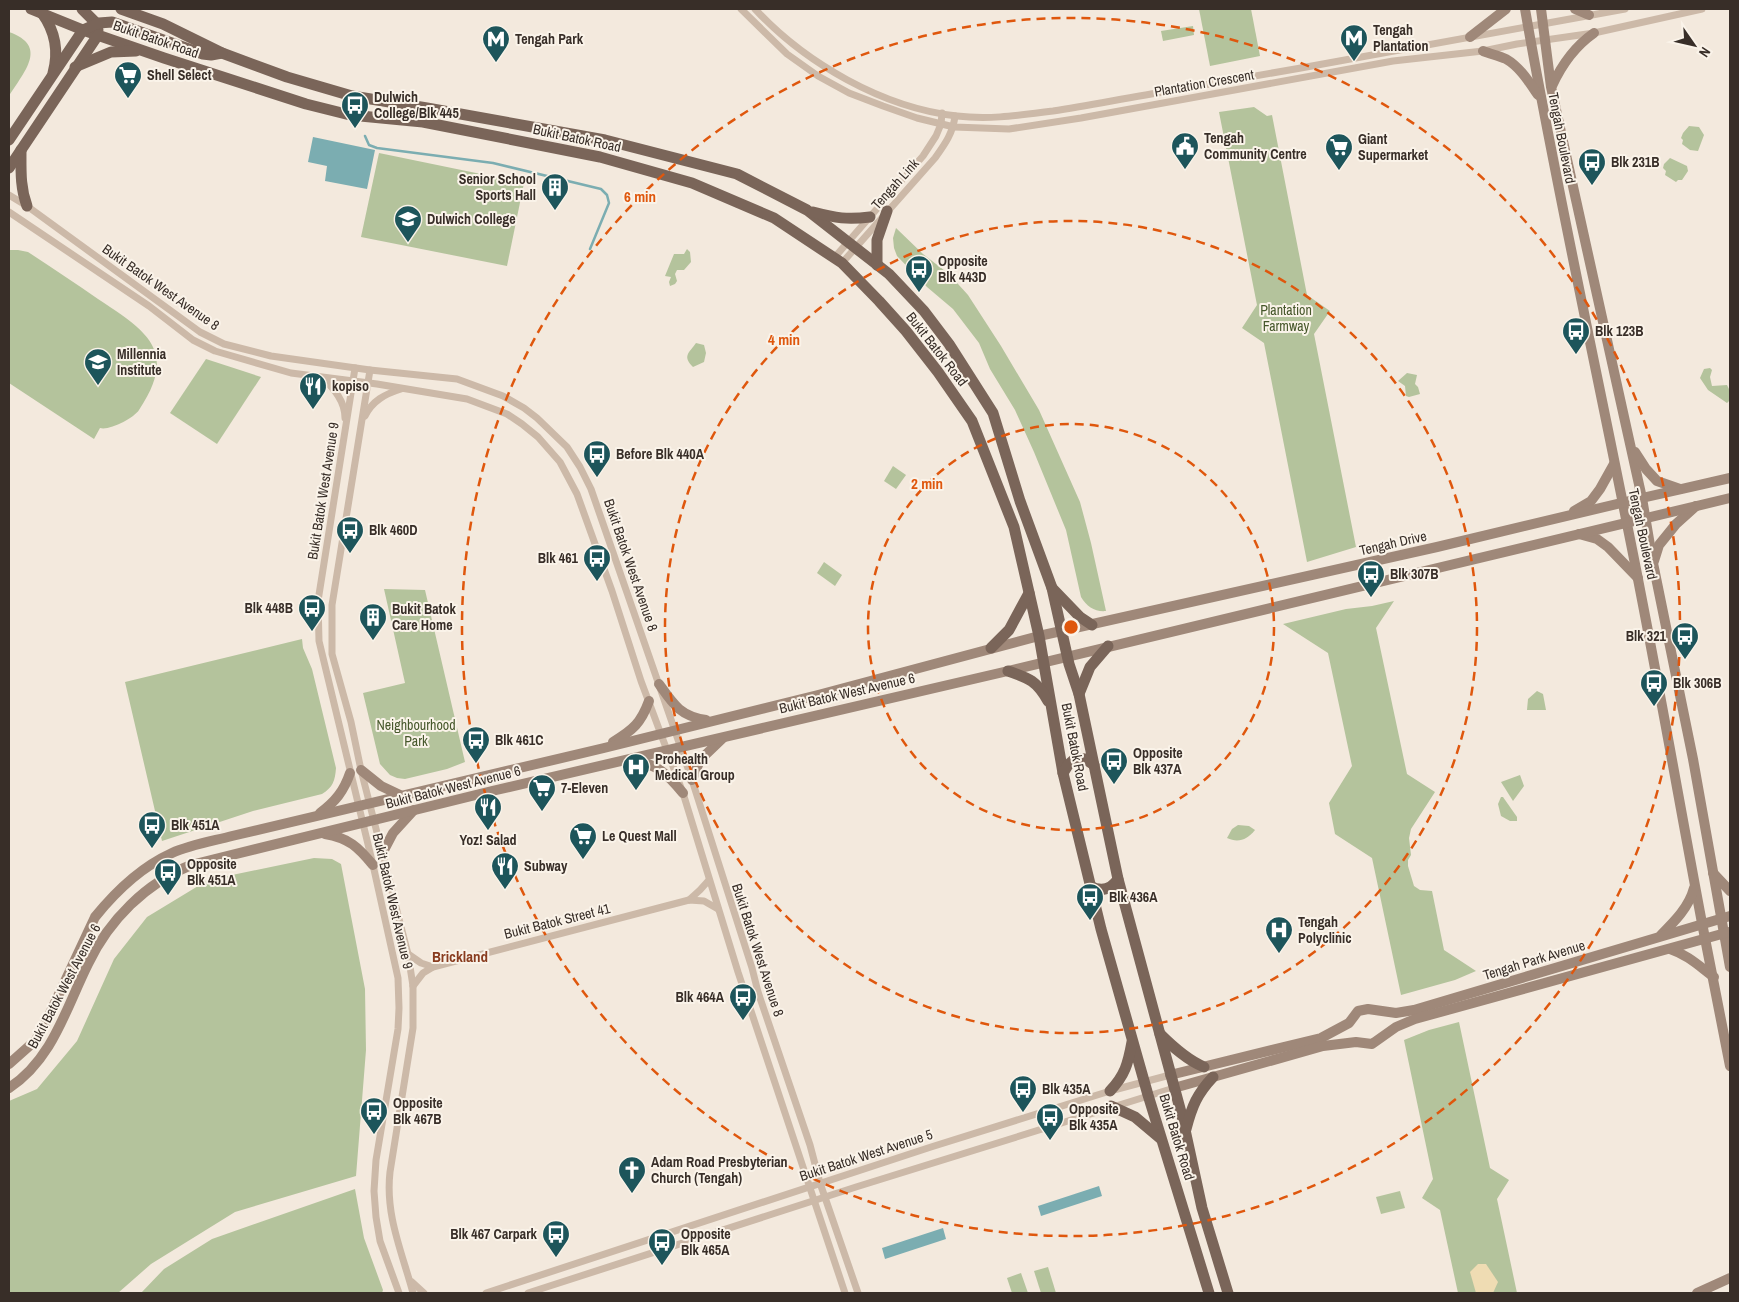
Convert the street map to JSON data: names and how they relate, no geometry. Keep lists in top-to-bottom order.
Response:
{
  "streets": {
    "main road": ["Bukit Batok Road"],
    "street": [
      "Plantation Crescent",
      "Tengah Boulevard",
      "Tengah Link",
      "Bukit Batok West Avenue 8",
      "Bukit Batok West Avenue 9",
      "Tengah Drive",
      "Bukit Batok West Avenue 6",
      "Bukit Batok Street 41",
      "Tengah Park Avenue",
      "Bukit Batok West Avenue 5"
    ]
  },
  "crossings": [
    ["Bukit Batok Road", "Tengah Link"],
    ["Bukit Batok Road", "Tengah Drive"],
    ["Bukit Batok Road", "Bukit Batok West Avenue 6"],
    ["Bukit Batok Road", "Tengah Park Avenue"],
    ["Bukit Batok Road", "Bukit Batok West Avenue 5"],
    ["Plantation Crescent", "Tengah Boulevard"],
    ["Plantation Crescent", "Tengah Link"],
    ["Tengah Boulevard", "Tengah Drive"],
    ["Tengah Boulevard", "Tengah Park Avenue"],
    ["Bukit Batok West Avenue 8", "Bukit Batok West Avenue 9"],
    ["Bukit Batok West Avenue 8", "Bukit Batok West Avenue 6"],
    ["Bukit Batok West Avenue 8", "Bukit Batok Street 41"],
    ["Bukit Batok West Avenue 8", "Bukit Batok West Avenue 5"],
    ["Bukit Batok West Avenue 9", "Bukit Batok West Avenue 6"],
    ["Bukit Batok West Avenue 9", "Bukit Batok Street 41"],
    ["Tengah Drive", "Bukit Batok West Avenue 6"],
    ["Tengah Park Avenue", "Bukit Batok West Avenue 5"]
  ],
  "districts": ["Brickland"],
  "parks": ["Plantation Farmway", "Neighbourhood Park"],
  "places": {
    "metro station": ["Tengah Plantation", "Tengah Park"],
    "supermarket": [
      "Shell Select",
      "Giant Supermarket",
      "7-Eleven",
      "Le Quest Mall"
    ],
    "bus stop": [
      "Dulwich College/Blk 445",
      "Blk 231B",
      "Opposite Blk 443D",
      "Blk 123B",
      "Before Blk 440A",
      "Blk 460D",
      "Blk 461",
      "Blk 307B",
      "Blk 448B",
      "Blk 321",
      "Blk 306B",
      "Blk 461C",
      "Opposite Blk 437A",
      "Blk 451A",
      "Opposite Blk 451A",
      "Blk 436A",
      "Blk 464A",
      "Blk 435A",
      "Opposite Blk 467B",
      "Opposite Blk 435A",
      "Blk 467 Carpark",
      "Opposite Blk 465A"
    ],
    "public building": ["Tengah Community Centre"],
    "building": ["Senior School Sports Hall", "Bukit Batok Care Home"],
    "school or university": ["Dulwich College", "Millennia Institute"],
    "restaurant": ["kopiso", "Yoz! Salad", "Subway"],
    "hospital": ["Prohealth Medical Group", "Tengah Polyclinic"],
    "church": ["Adam Road Presbyterian Church (Tengah)"]
  },
  "north": "bottom right",
  "rings": ["6 min", "4 min", "2 min"]
}
